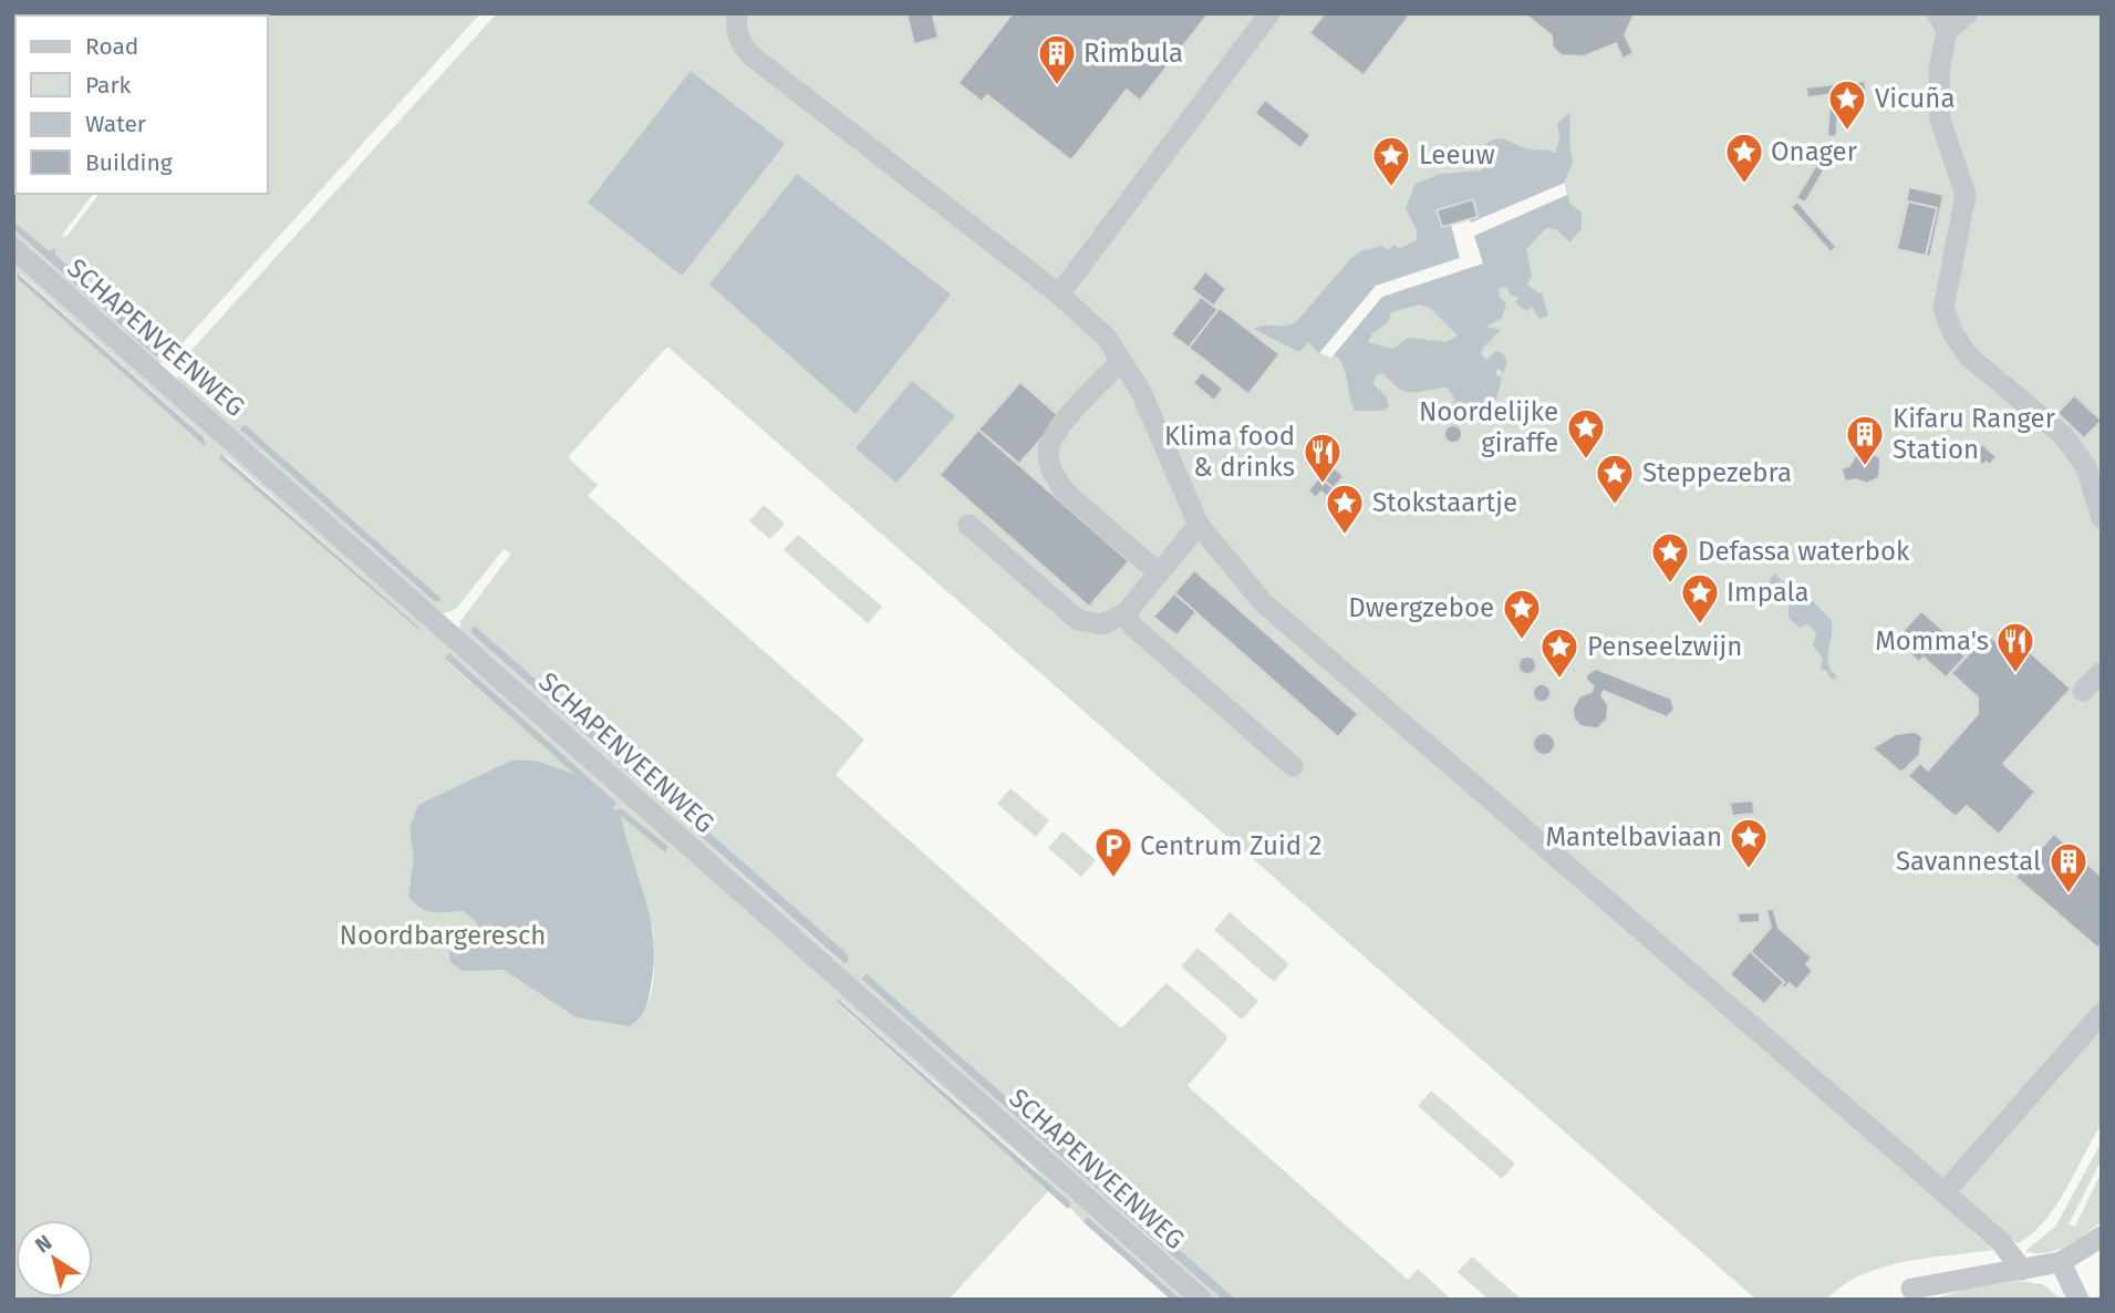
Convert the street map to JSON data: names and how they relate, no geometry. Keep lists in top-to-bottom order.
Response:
{
  "streets": {
    "street": ["SCHAPENVEENWEG"]
  },
  "parks": ["Noordbargeresch"],
  "places": {
    "building": ["Rimbula", "Kifaru Ranger Station", "Savannestal"],
    "place": [
      "Vicuña",
      "Onager",
      "Leeuw",
      "Noordelijke giraffe",
      "Steppezebra",
      "Stokstaartje",
      "Defassa waterbok",
      "Impala",
      "Dwergzeboe",
      "Penseelzwijn",
      "Mantelbaviaan"
    ],
    "restaurant": ["Klima food & drinks", "Momma's"],
    "parking": ["Centrum Zuid 2"]
  },
  "legend": [
    "Road",
    "Park",
    "Water",
    "Building"
  ],
  "north": "top left"
}
